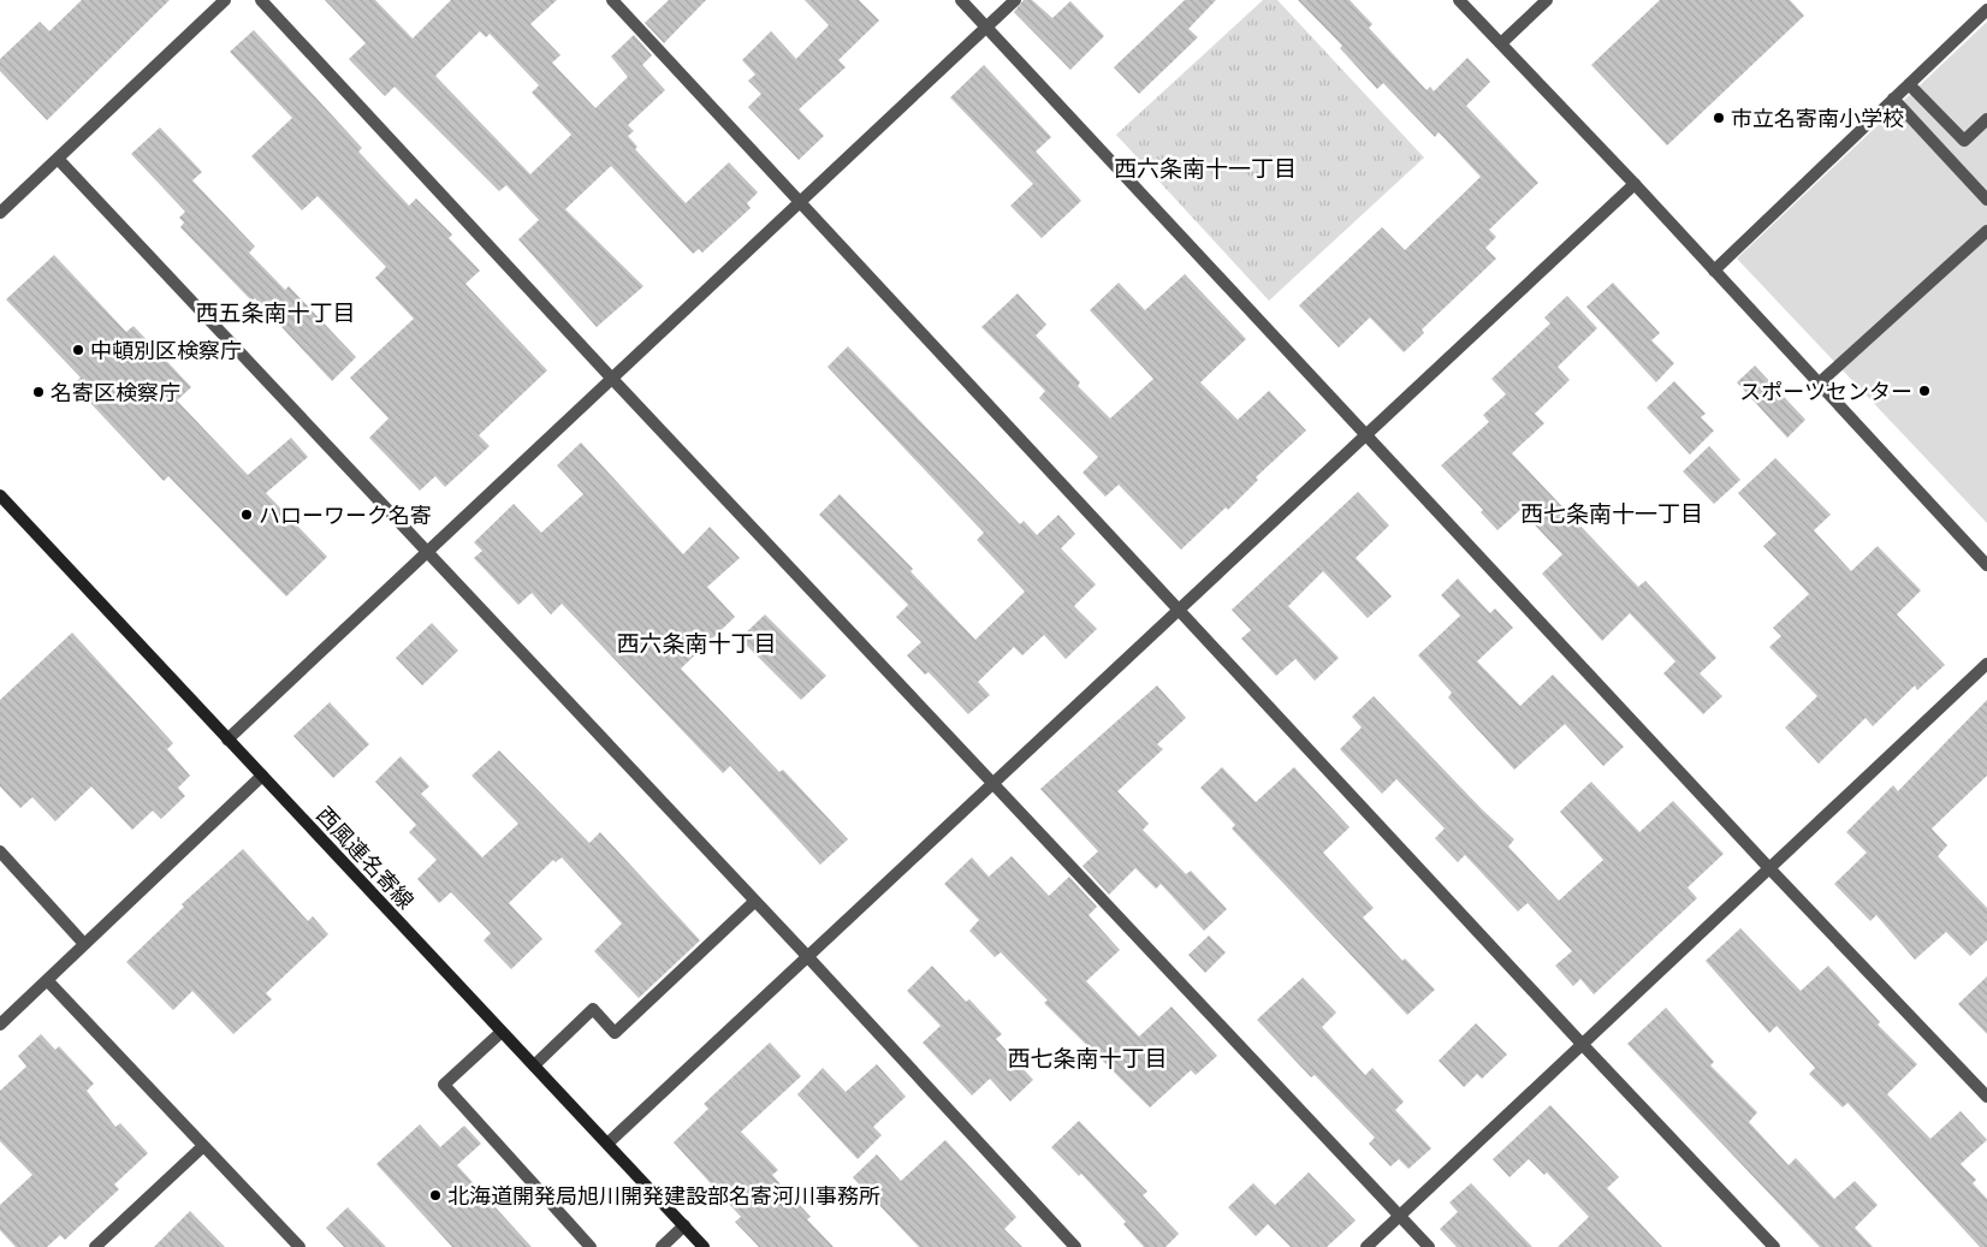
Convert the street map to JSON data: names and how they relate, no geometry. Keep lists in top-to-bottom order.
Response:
{
  "streets": {
    "main road": ["西風連名寄線"]
  },
  "districts": [
    "西六条南十一丁目",
    "西五条南十丁目",
    "西七条南十一丁目",
    "西六条南十丁目",
    "西七条南十丁目"
  ],
  "places": [
    "市立名寄南小学校",
    "中頓別区検察庁",
    "スポーツセンター",
    "名寄区検察庁",
    "ハローワーク名寄",
    "北海道開発局旭川開発建設部名寄河川事務所"
  ]
}
